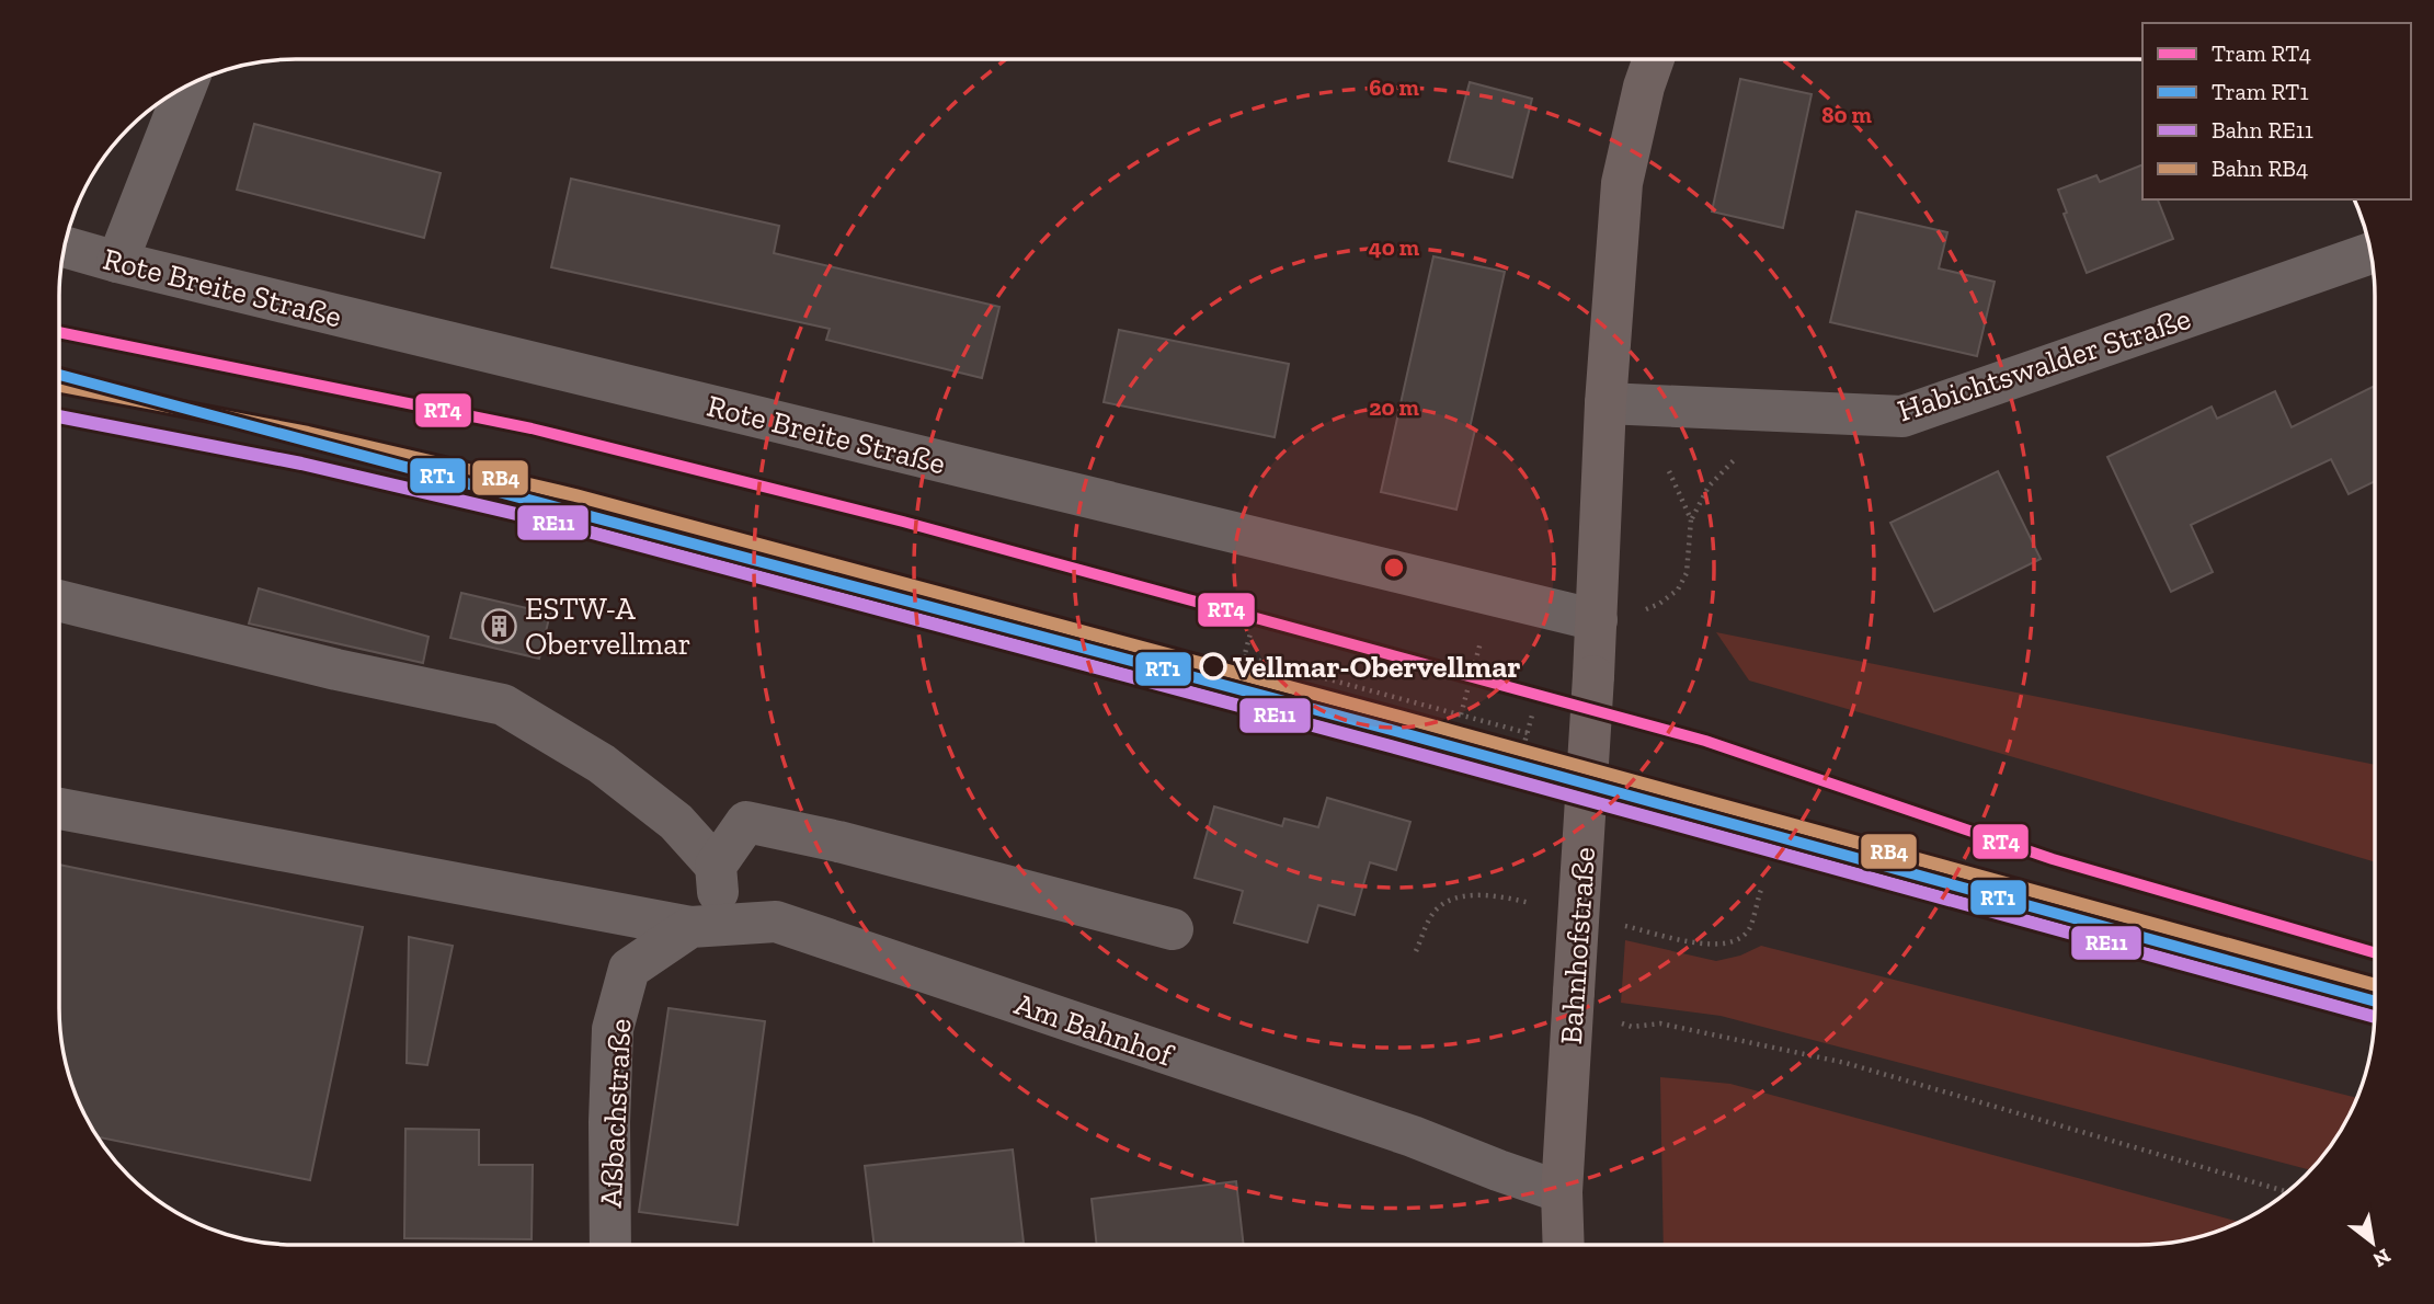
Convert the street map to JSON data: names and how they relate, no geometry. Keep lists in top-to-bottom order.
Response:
{
  "streets": {
    "main road": ["Bahnhofstraße"],
    "street": [
      "Rote Breite Straße",
      "Habichtswalder Straße",
      "Am Bahnhof",
      "Aßbachstraße"
    ]
  },
  "crossings": [
    ["Rote Breite Straße", "Bahnhofstraße"],
    ["Habichtswalder Straße", "Bahnhofstraße"],
    ["Bahnhofstraße", "Am Bahnhof"],
    ["Am Bahnhof", "Aßbachstraße"]
  ],
  "places": {
    "building": ["ESTW-A Obervellmar"],
    "other": ["Vellmar-Obervellmar"]
  },
  "lines": [
    "tram line RT4",
    "tram line RT1",
    "rail line RB4",
    "rail line RE11"
  ],
  "legend": [
    "Tram RT4",
    "Tram RT1",
    "Bahn RE11",
    "Bahn RB4"
  ],
  "north": "bottom right",
  "rings": [
    "60 m",
    "80 m",
    "40 m",
    "20 m"
  ]
}
